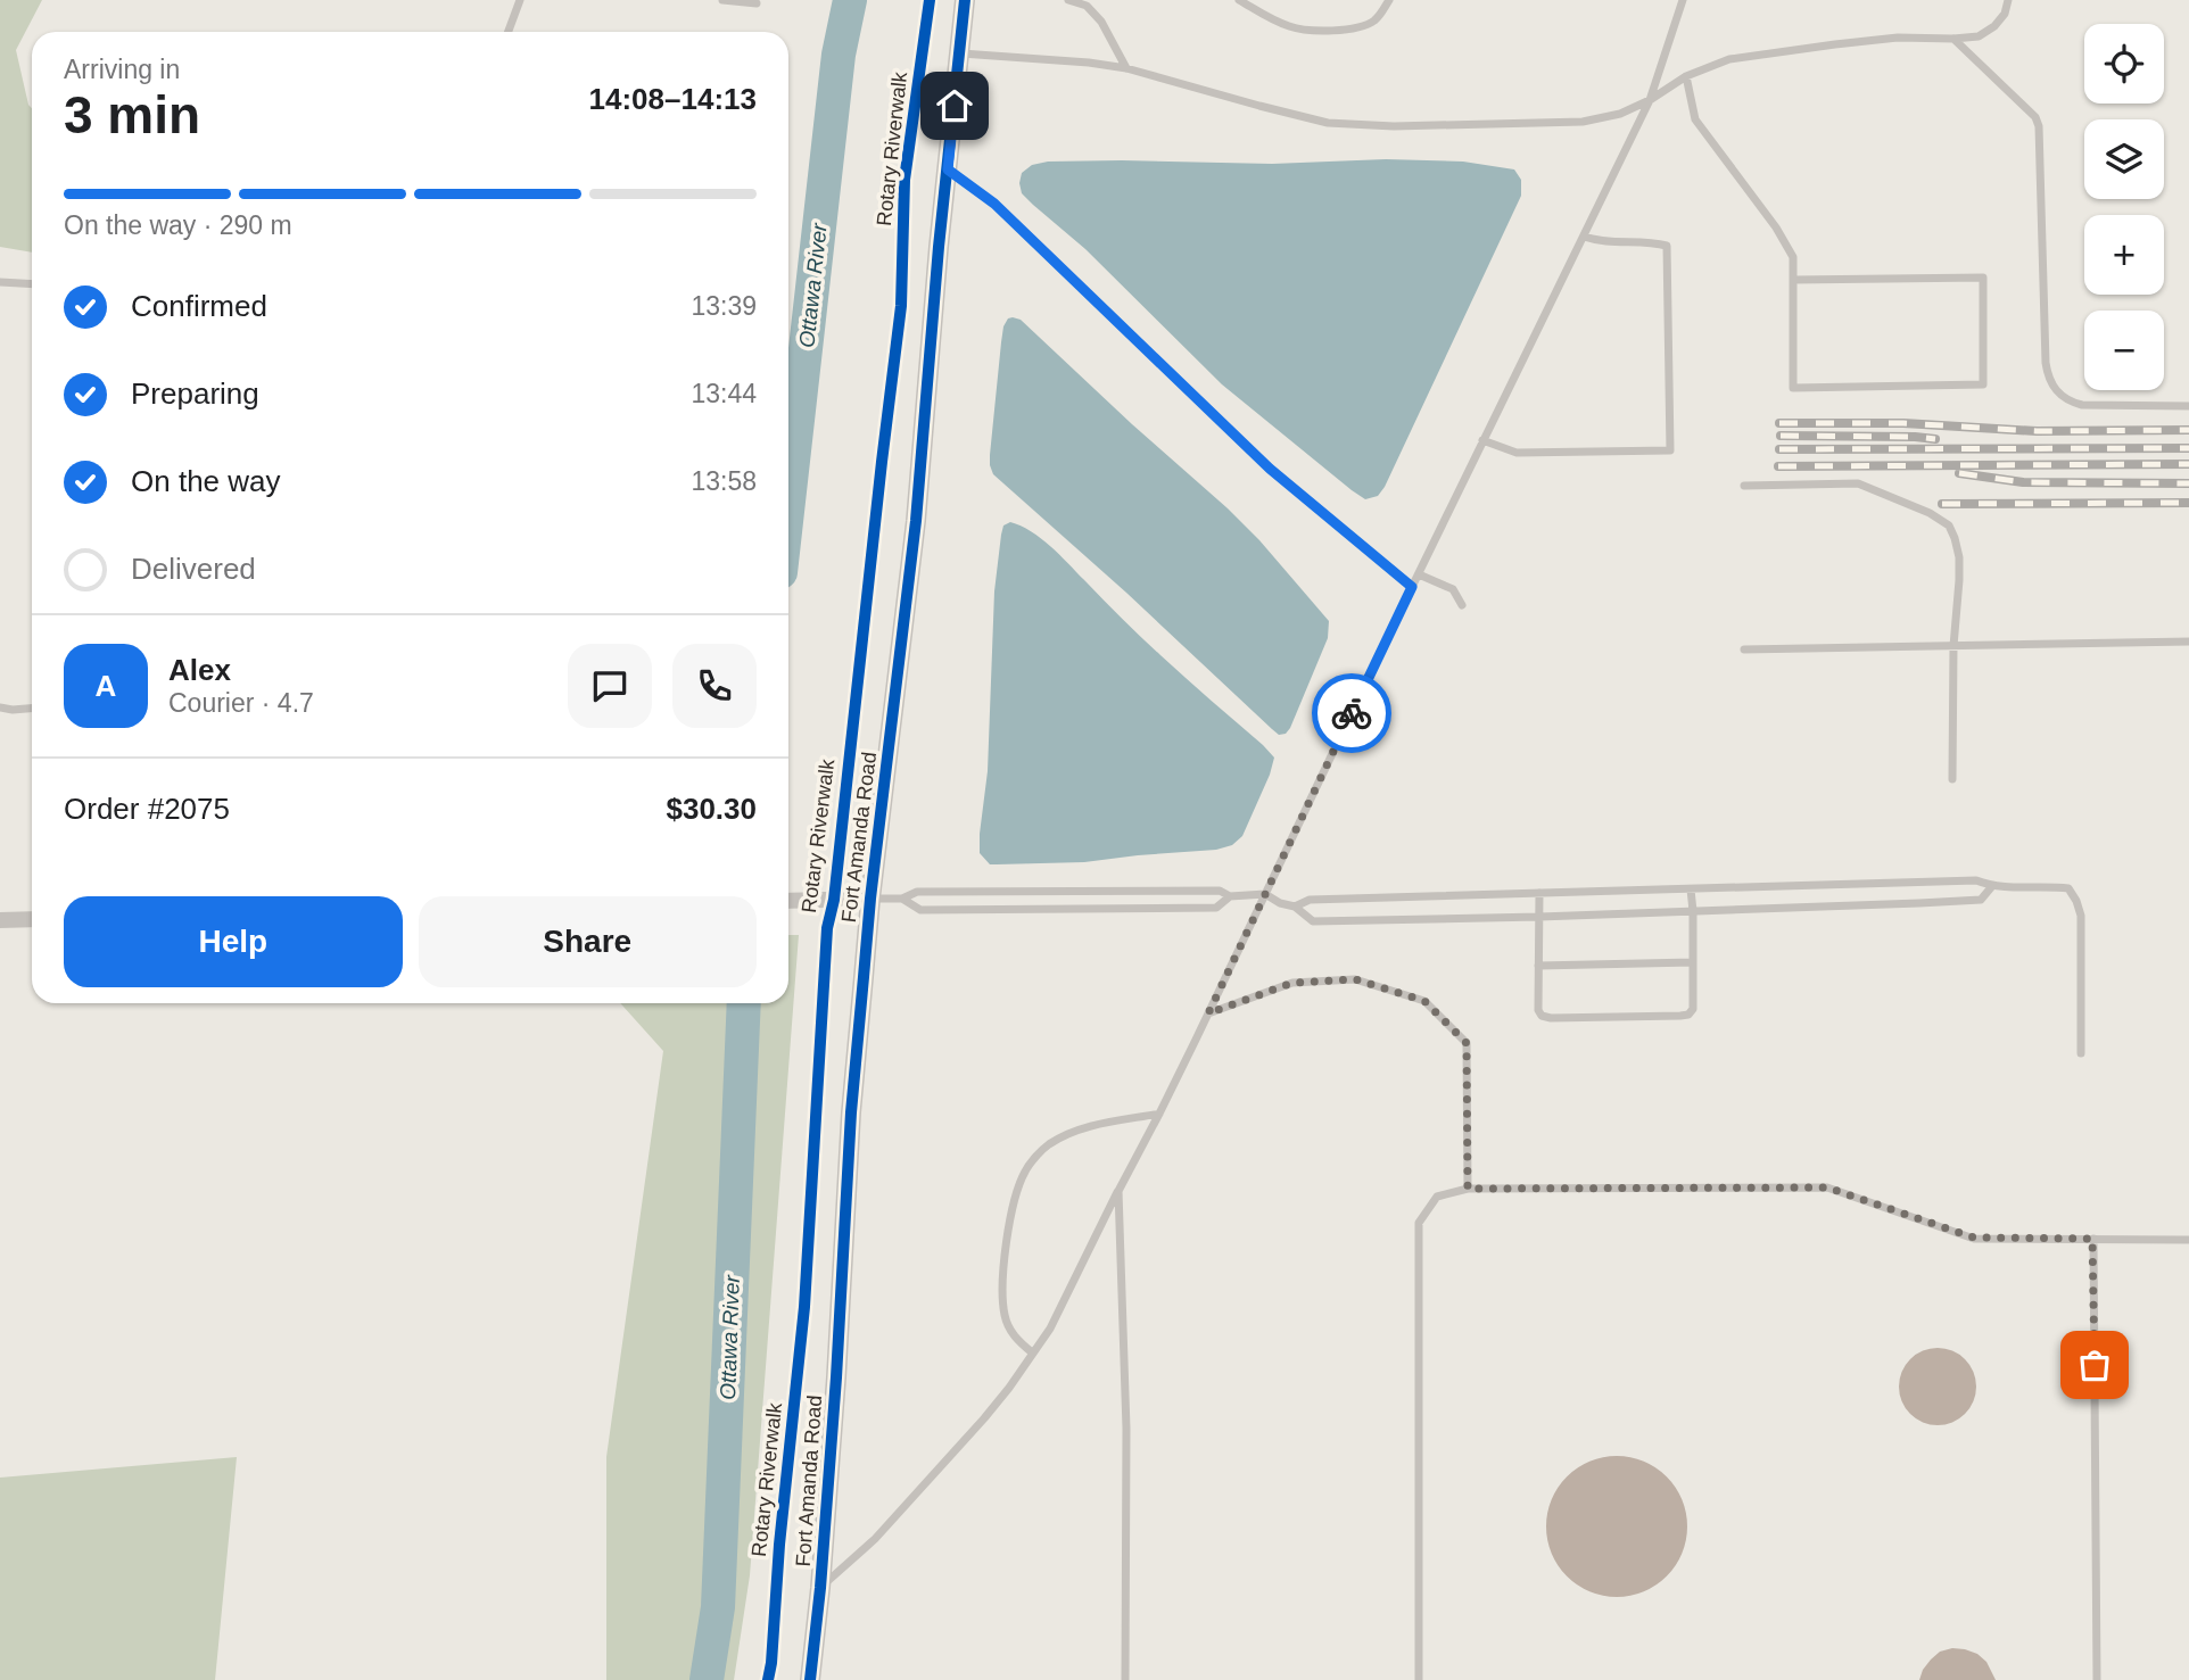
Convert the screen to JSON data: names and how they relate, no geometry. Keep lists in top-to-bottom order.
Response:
{
  "streets": {
    "street": ["Fort Amanda Road"],
    "cycle path": ["Rotary Riverwalk"]
  },
  "water": ["Ottawa River"],
  "page": {
    "map_buttons": ["+", "−"],
    "heading": ["3 min", "Arriving in", "14:08–14:13"],
    "panel": [
      "Alex",
      "Courier · 4.7",
      "Order #2075",
      "$30.30"
    ],
    "bar": "On the way · 290 m",
    "list": [
      ["Confirmed", "13:39"],
      ["Preparing", "13:44"],
      ["On the way", "13:58"],
      "Delivered"
    ],
    "round": "A",
    "buttons": ["Help", "Share"]
  }
}
